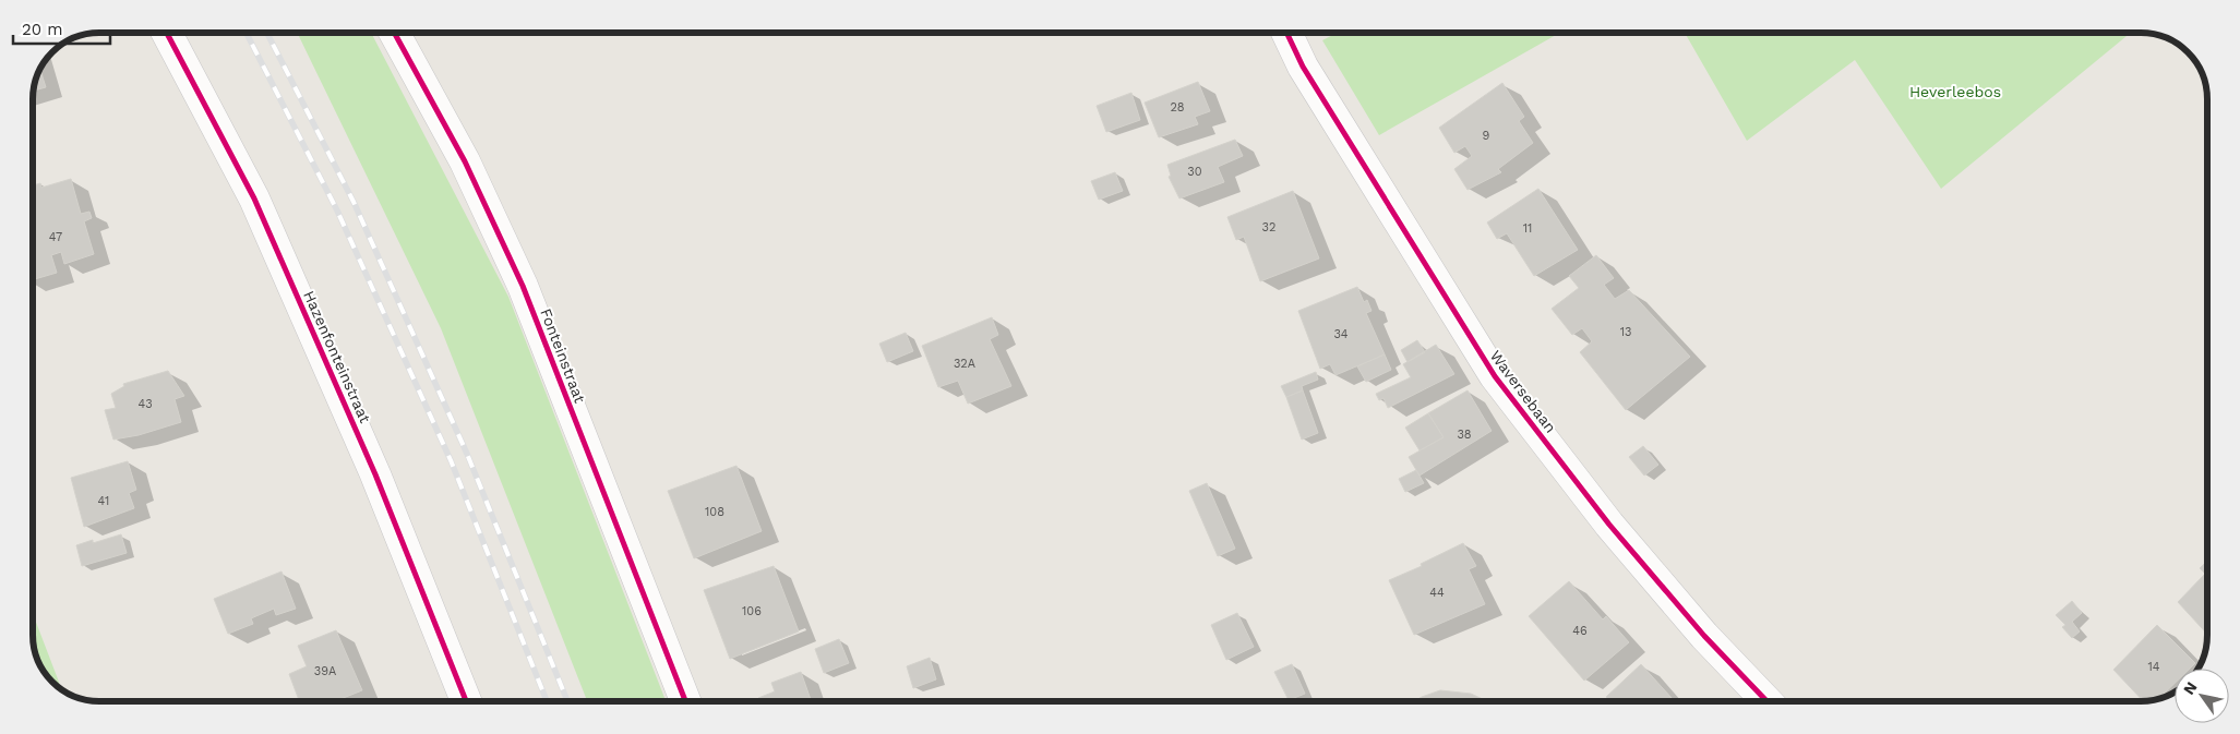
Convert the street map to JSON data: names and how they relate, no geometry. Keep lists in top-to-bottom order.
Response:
{
  "streets": {
    "street": ["Fonteinstraat", "Hazenfonteinstraat", "Waversebaan"]
  },
  "parks": ["Heverleebos"],
  "house_numbers": [
    "28",
    "9",
    "30",
    "32",
    "11",
    "47",
    "13",
    "34",
    "32A",
    "43",
    "38",
    "41",
    "108",
    "44",
    "106",
    "46",
    "14",
    "39A"
  ],
  "scale_bar": "20 m",
  "north": "top left"
}
